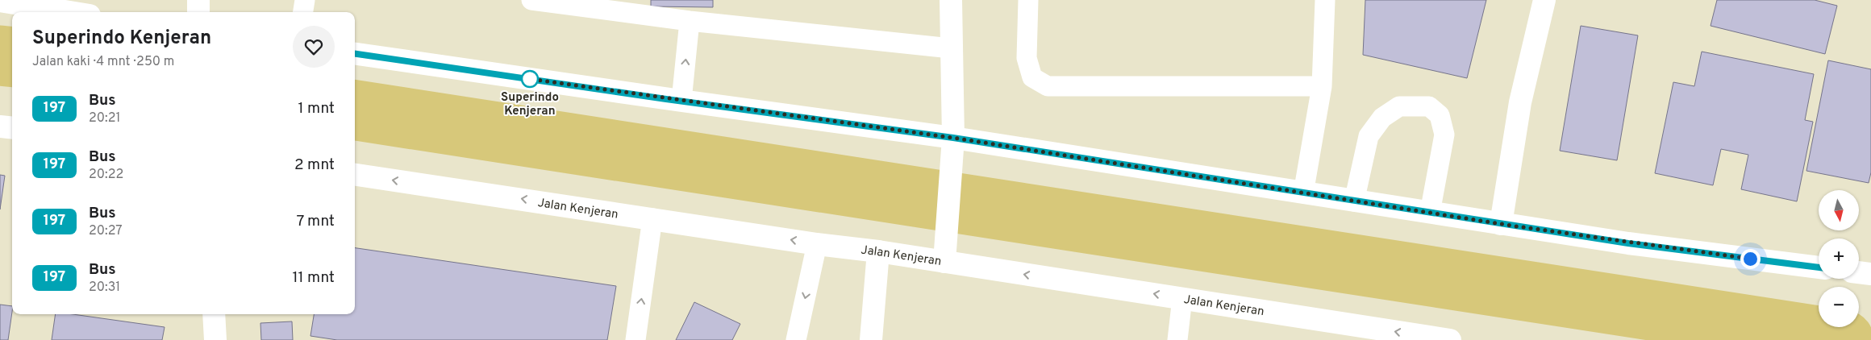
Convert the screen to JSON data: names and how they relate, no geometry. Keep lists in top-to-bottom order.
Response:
{
  "streets": {
    "main road": ["Jalan Kenjeran"]
  },
  "places": ["Superindo Kenjeran"],
  "lines": ["bus line 197"],
  "north": "bottom",
  "page": {
    "heading": ["Superindo Kenjeran", "Jalan kaki · 4 mnt · 250 m"],
    "list": [
      {
        "mark": "197",
        "name": "Bus",
        "note": "20:21",
        "value": "1 mnt"
      },
      {
        "mark": "197",
        "name": "Bus",
        "note": "20:22",
        "value": "2 mnt"
      },
      {
        "mark": "197",
        "name": "Bus",
        "note": "20:27",
        "value": "7 mnt"
      },
      {
        "mark": "197",
        "name": "Bus",
        "note": "20:31",
        "value": "11 mnt"
      }
    ],
    "map_buttons": ["+", "−"]
  }
}
